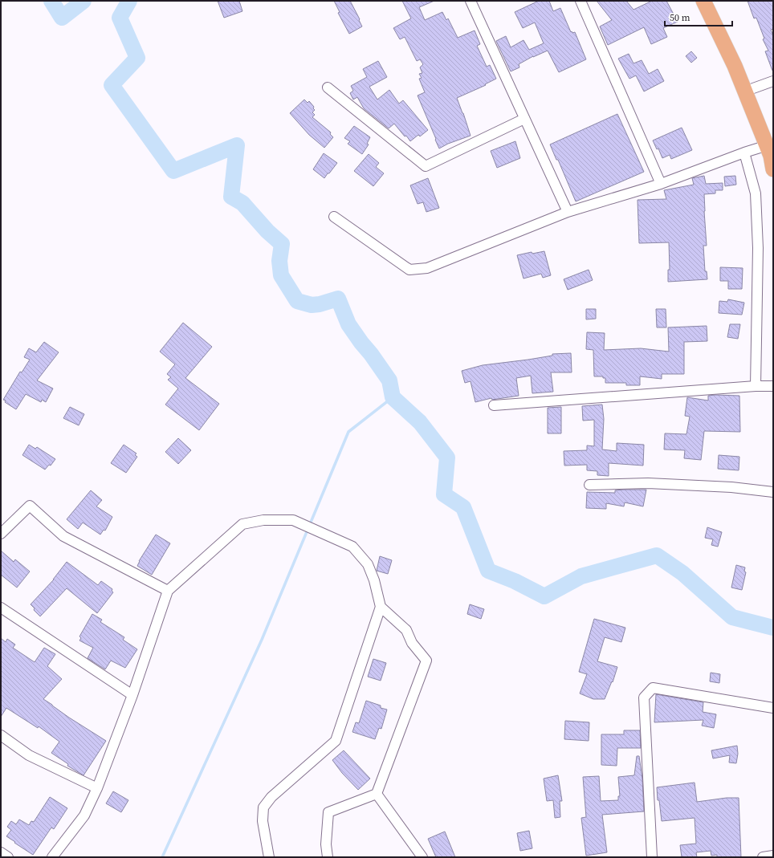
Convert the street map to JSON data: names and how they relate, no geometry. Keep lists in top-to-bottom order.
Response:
{
  "scale_bar": "50 m"
}
